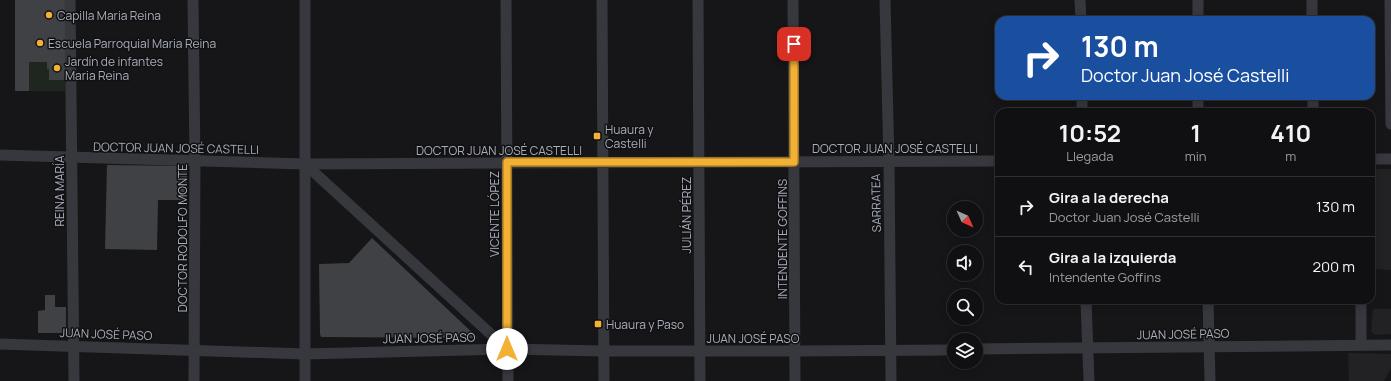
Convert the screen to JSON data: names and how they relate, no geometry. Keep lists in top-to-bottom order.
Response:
{
  "streets": {
    "street": [
      "DOCTOR JUAN JOSÉ CASTELLI",
      "REINA MARÍA",
      "SARRATEA",
      "VICENTE LÓPEZ",
      "JULIÁN PÉREZ",
      "DOCTOR RODOLFO MONTE",
      "INTENDENTE GOFFINS",
      "JUAN JOSÉ PASO"
    ]
  },
  "crossings": [
    ["DOCTOR JUAN JOSÉ CASTELLI", "REINA MARÍA"],
    ["DOCTOR JUAN JOSÉ CASTELLI", "SARRATEA"],
    ["DOCTOR JUAN JOSÉ CASTELLI", "VICENTE LÓPEZ"],
    ["DOCTOR JUAN JOSÉ CASTELLI", "JULIÁN PÉREZ"],
    ["DOCTOR JUAN JOSÉ CASTELLI", "DOCTOR RODOLFO MONTE"],
    ["DOCTOR JUAN JOSÉ CASTELLI", "INTENDENTE GOFFINS"],
    ["REINA MARÍA", "JUAN JOSÉ PASO"],
    ["SARRATEA", "JUAN JOSÉ PASO"],
    ["VICENTE LÓPEZ", "JUAN JOSÉ PASO"],
    ["JULIÁN PÉREZ", "JUAN JOSÉ PASO"],
    ["DOCTOR RODOLFO MONTE", "JUAN JOSÉ PASO"],
    ["INTENDENTE GOFFINS", "JUAN JOSÉ PASO"]
  ],
  "places": {
    "other": ["Capilla Maria Reina", "Escuela Parroquial Maria Reina", "Jardín de infantes Maria Reina"],
    "transit": ["Huaura y Castelli", "Huaura y Paso"]
  },
  "north": "bottom right",
  "page": {
    "turn": ["130 m", "Doctor Juan José Castelli"],
    "eta": [
      "10:52",
      "Llegada",
      "1",
      "min",
      "410",
      "m"
    ],
    "list": [
      {
        "name": "Gira a la derecha",
        "note": "Doctor Juan José Castelli",
        "value": "130 m"
      },
      {
        "name": "Gira a la izquierda",
        "note": "Intendente Goffins",
        "value": "200 m"
      }
    ]
  }
}
